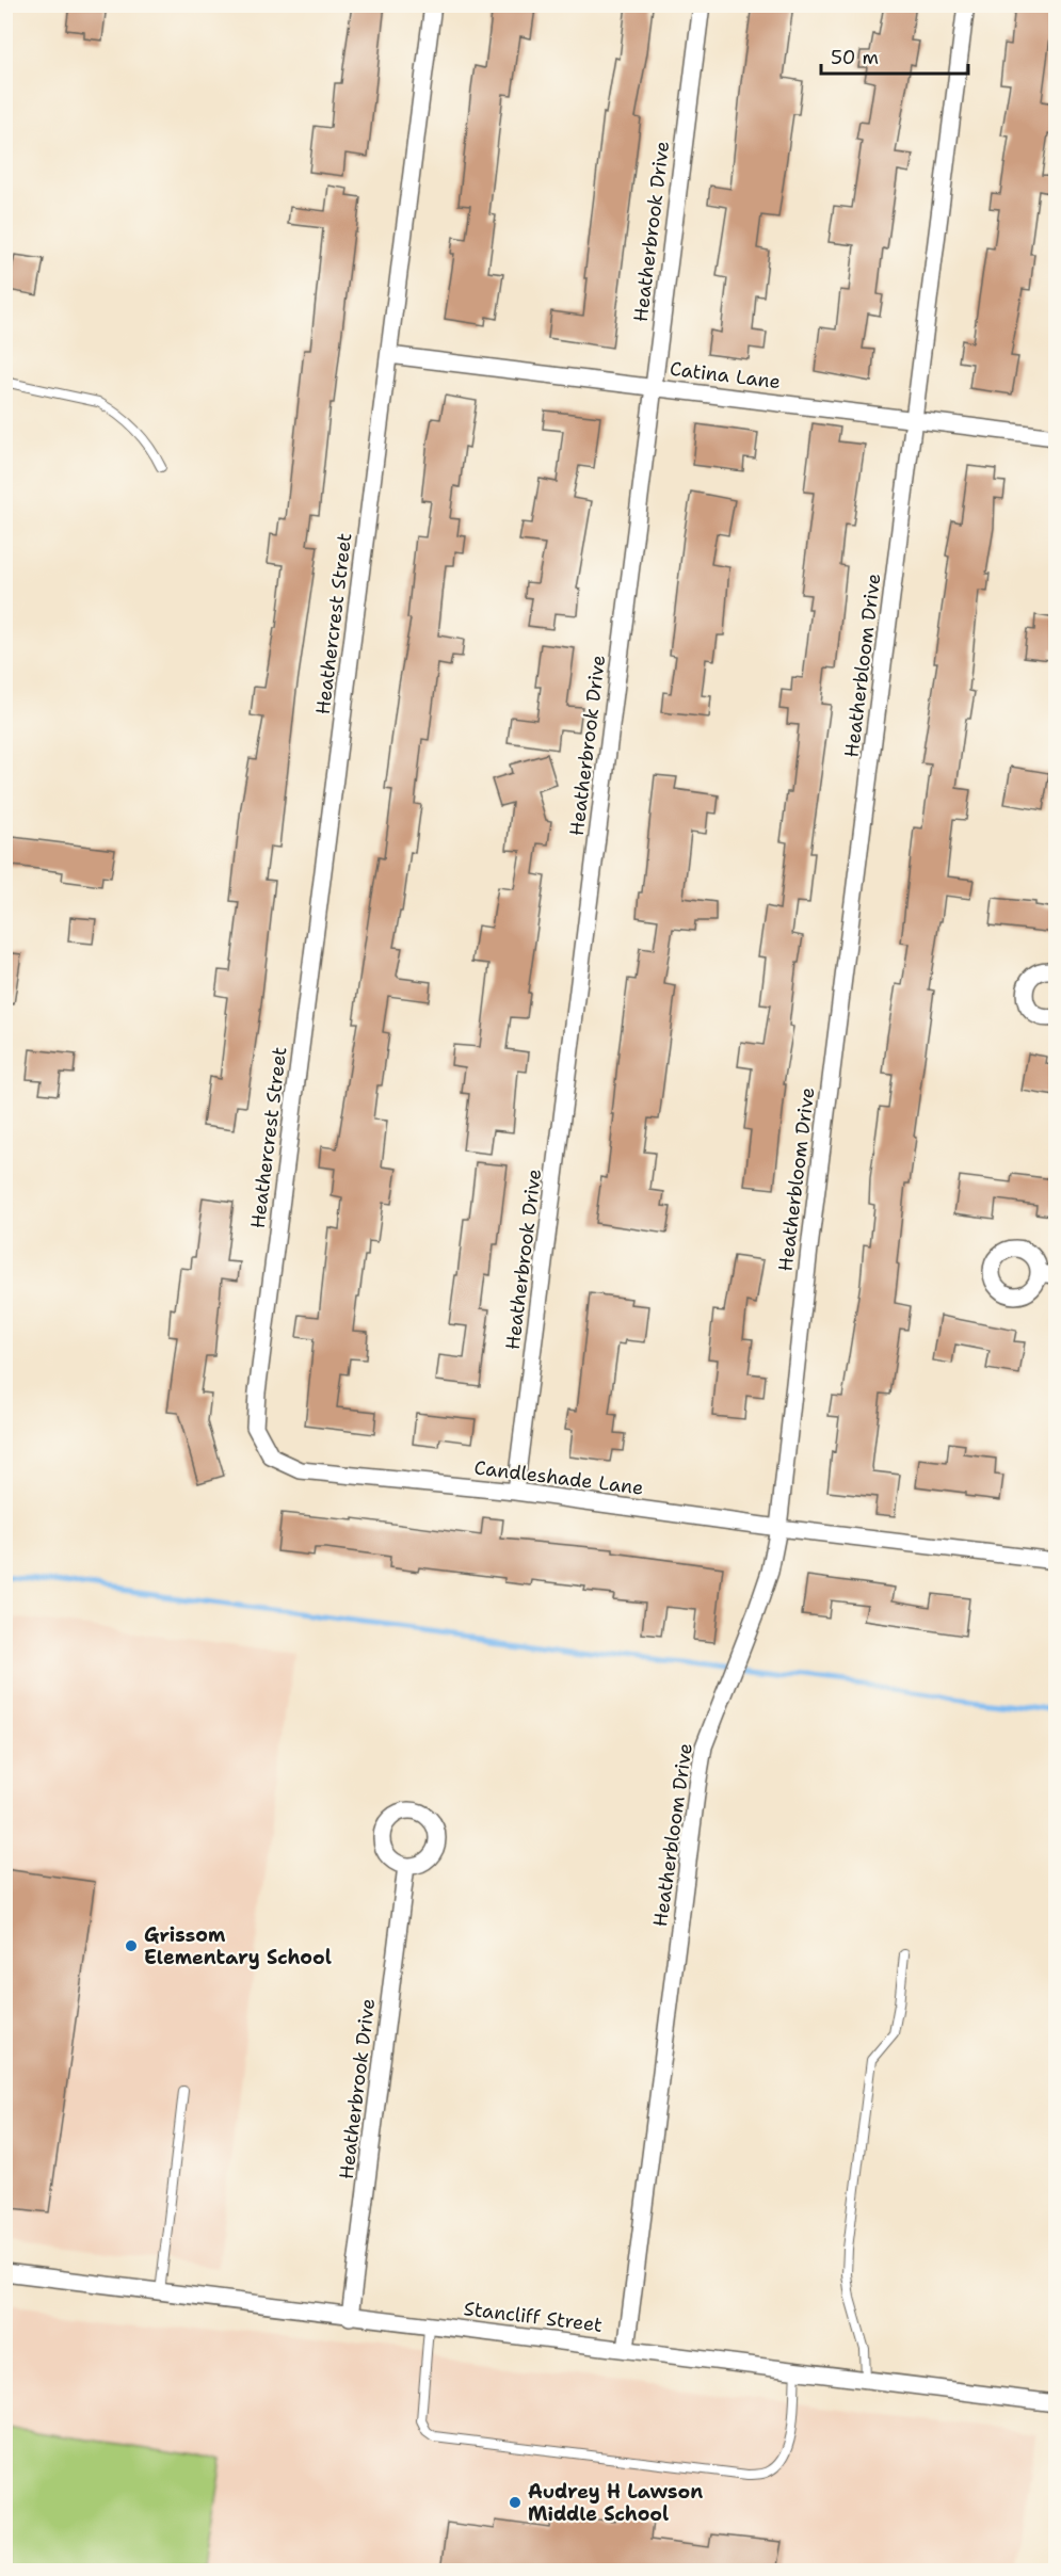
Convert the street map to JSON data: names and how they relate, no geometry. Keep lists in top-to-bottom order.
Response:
{
  "streets": {
    "street": [
      "Heatherbrook Drive",
      "Catina Lane",
      "Heathercrest Street",
      "Heatherbloom Drive",
      "Candleshade Lane",
      "Stancliff Street"
    ]
  },
  "crossings": [
    ["Heatherbrook Drive", "Catina Lane"],
    ["Heatherbrook Drive", "Candleshade Lane"],
    ["Heatherbrook Drive", "Stancliff Street"],
    ["Catina Lane", "Heathercrest Street"],
    ["Catina Lane", "Heatherbloom Drive"],
    ["Heathercrest Street", "Candleshade Lane"],
    ["Heatherbloom Drive", "Candleshade Lane"],
    ["Heatherbloom Drive", "Stancliff Street"]
  ],
  "places": ["Grissom Elementary School", "Audrey H Lawson Middle School"],
  "scale_bar": "50 m"
}
